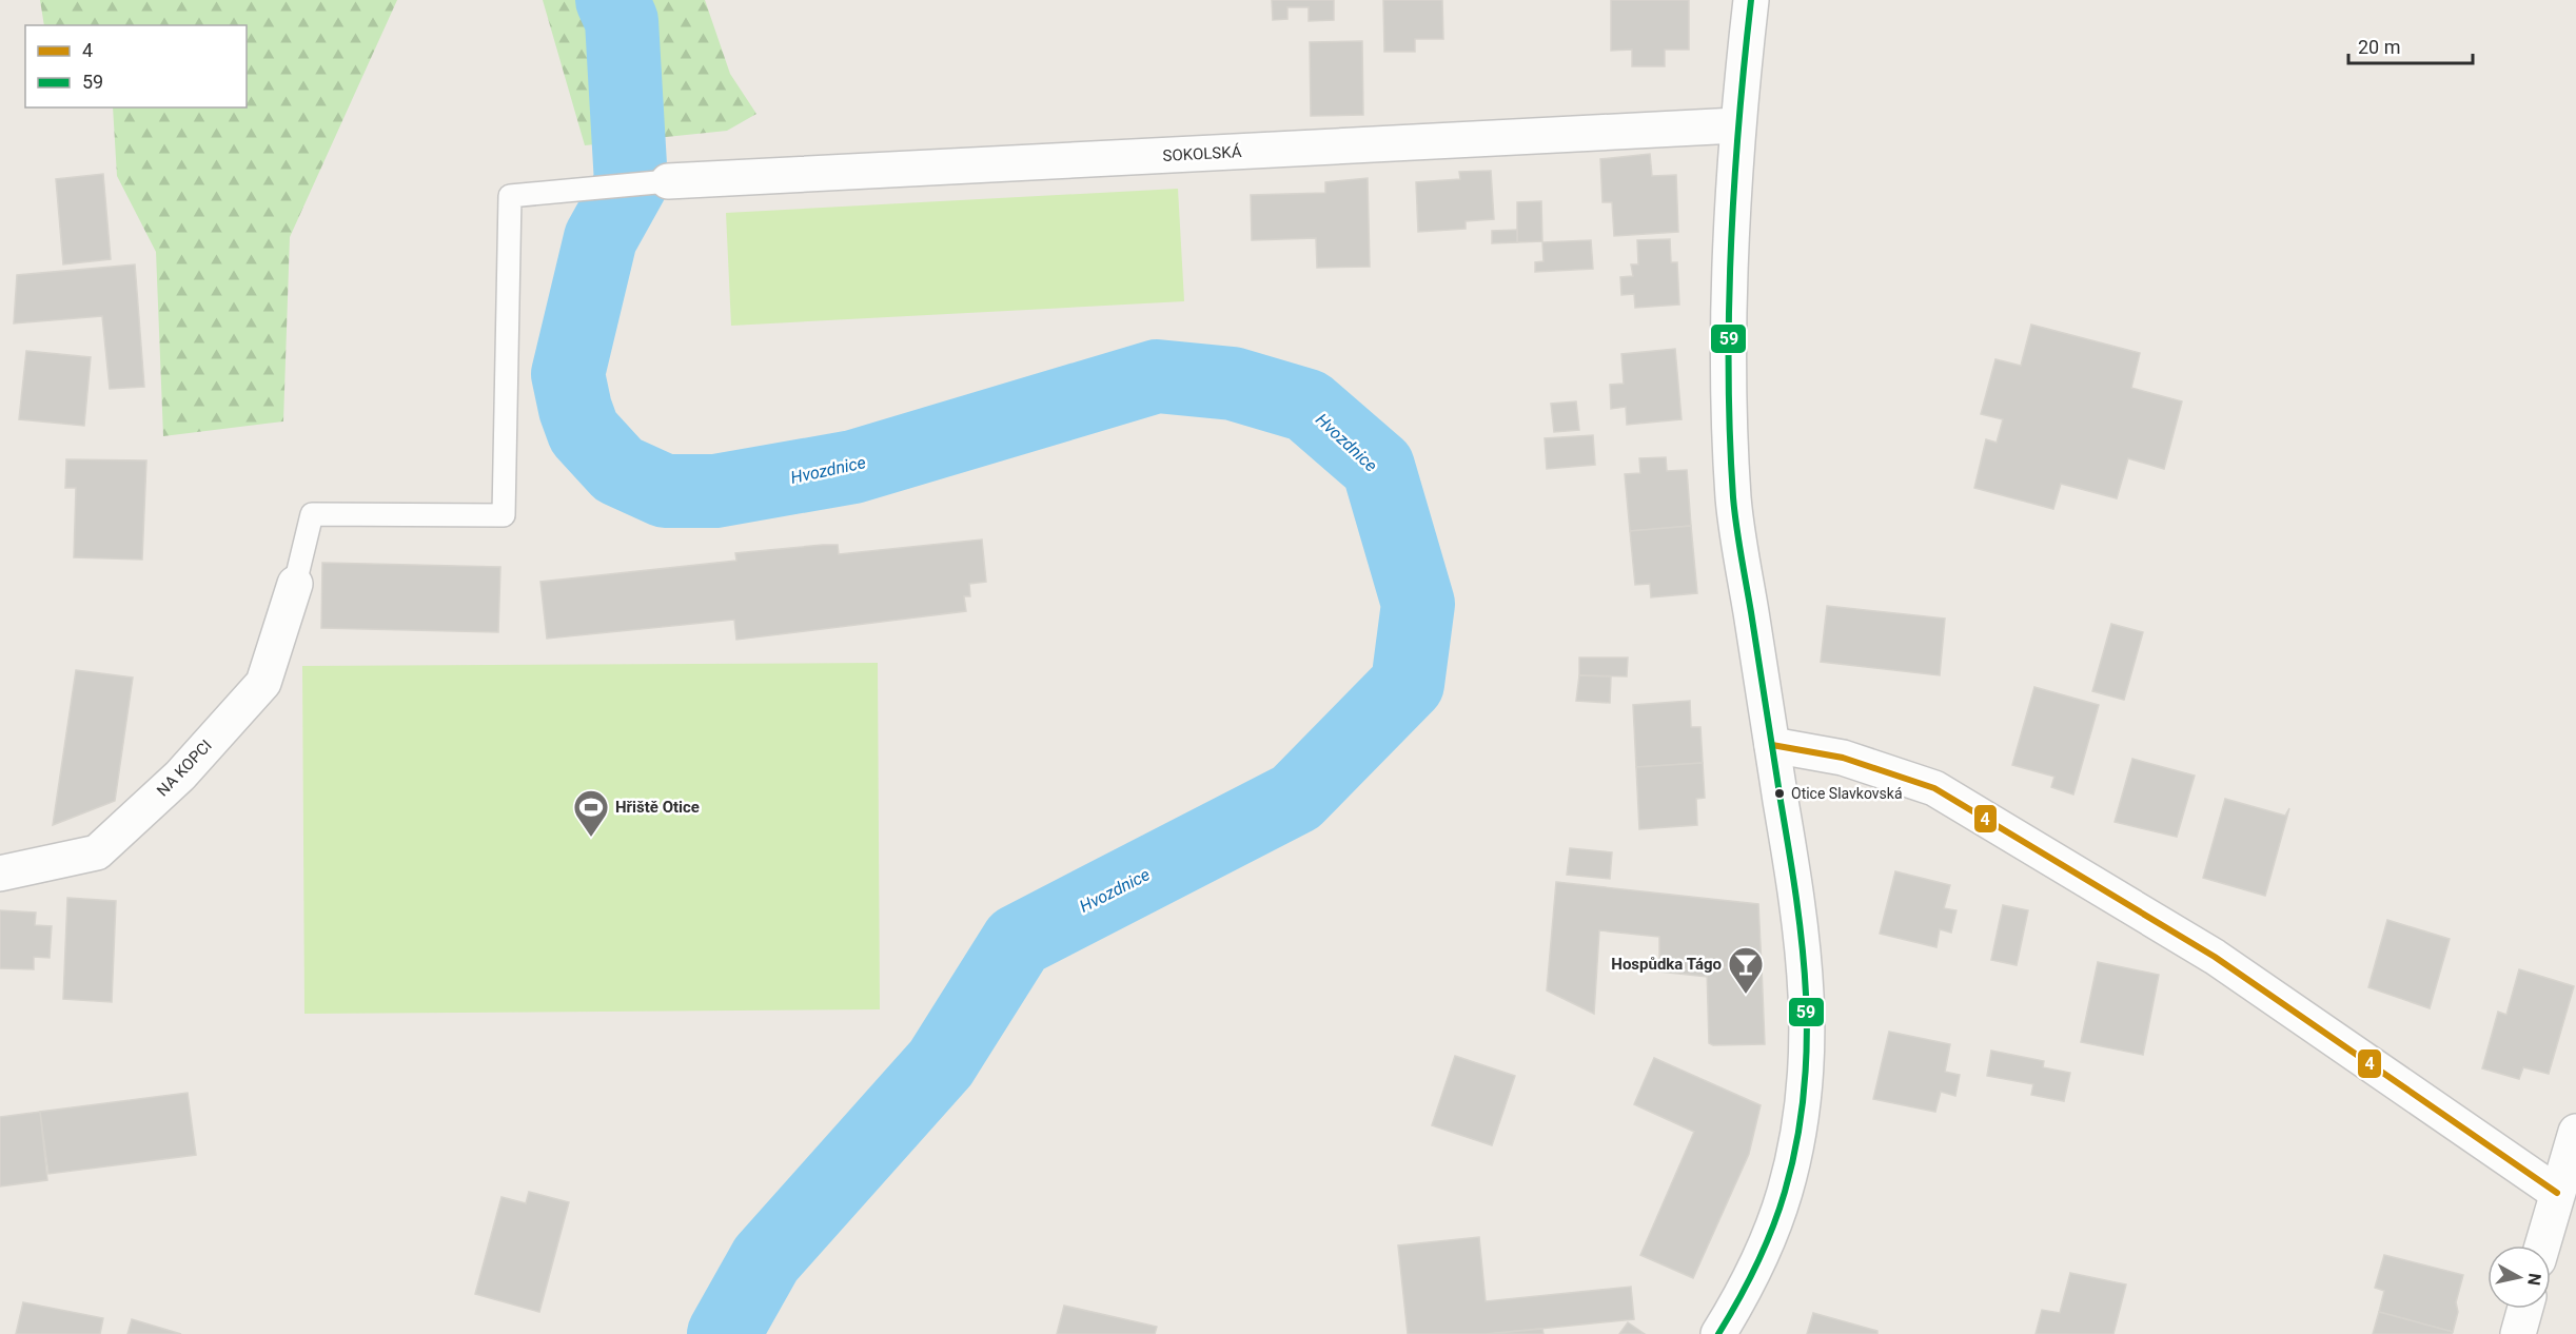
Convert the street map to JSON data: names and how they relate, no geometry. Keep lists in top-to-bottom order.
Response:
{
  "streets": {
    "street": ["SOKOLSKÁ", "NA KOPCI"]
  },
  "water": ["Hvozdnice"],
  "places": {
    "other": ["Otice Slavkovská"],
    "sports": ["Hřiště Otice"],
    "bar": ["Hospůdka Tágo"]
  },
  "lines": ["transit line 59", "transit line 4"],
  "legend": ["4", "59"],
  "scale_bar": "20 m",
  "north": "right"
}
